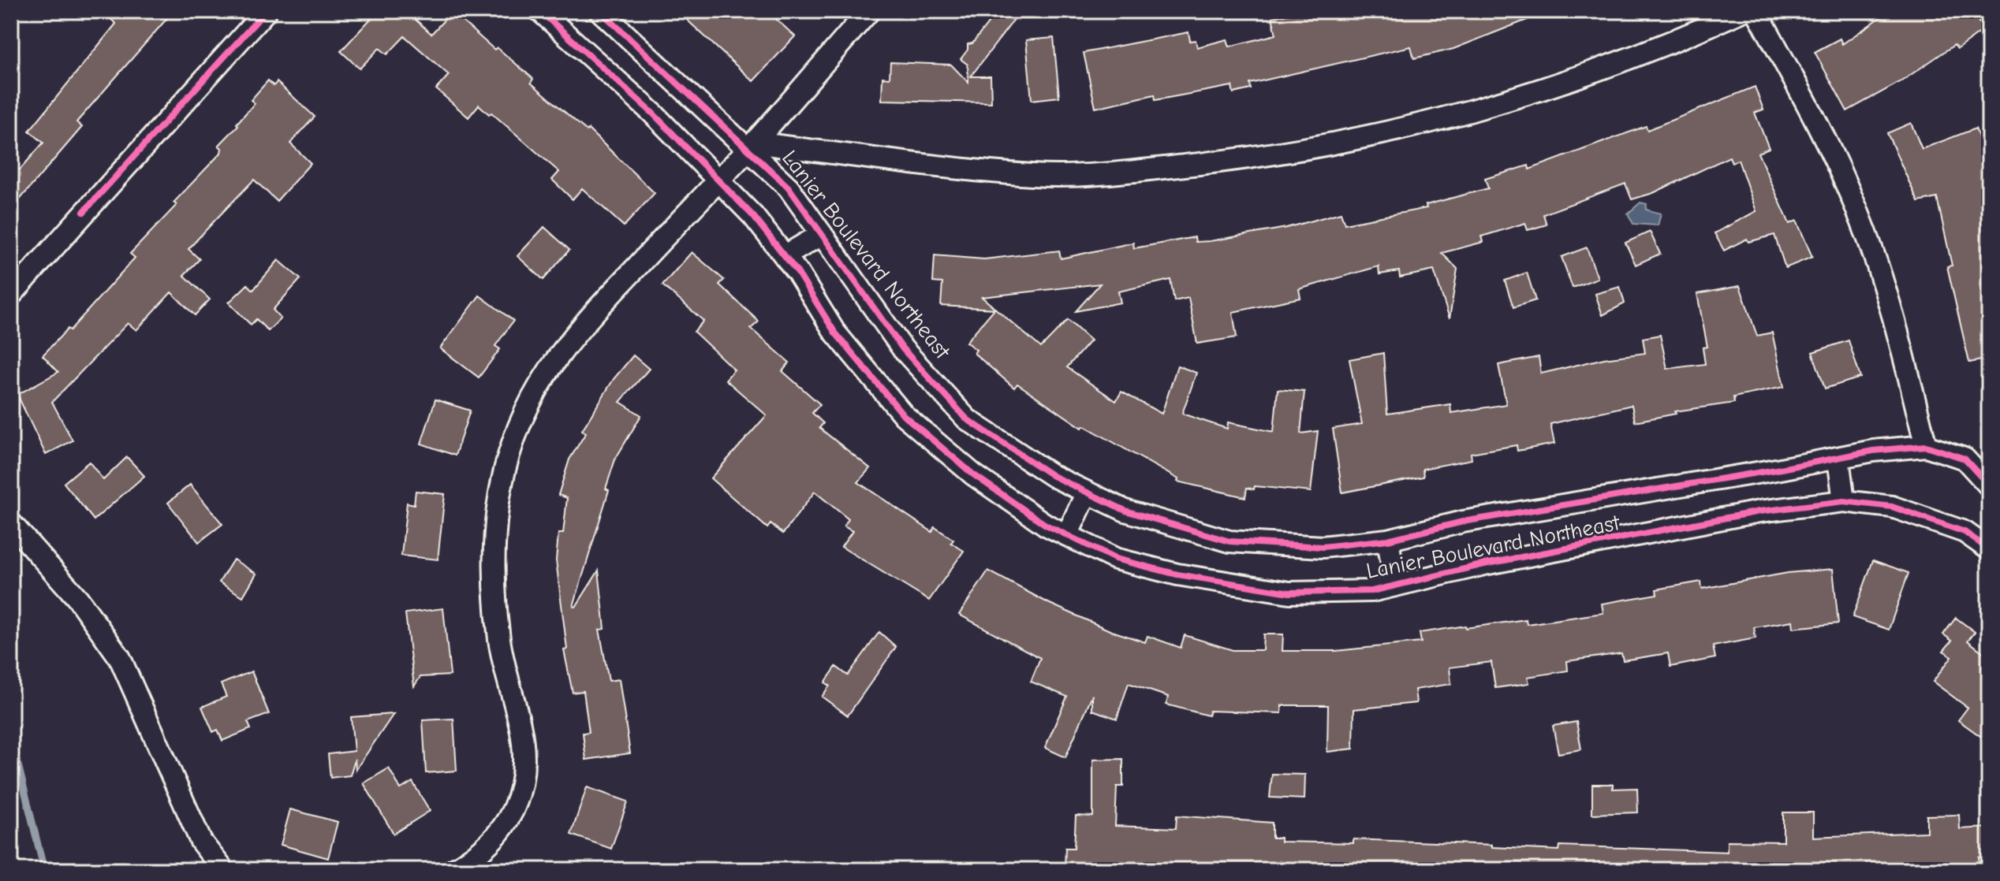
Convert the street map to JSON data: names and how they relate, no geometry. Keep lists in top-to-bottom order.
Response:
{
  "streets": {
    "street": ["Lanier Boulevard Northeast"]
  }
}
